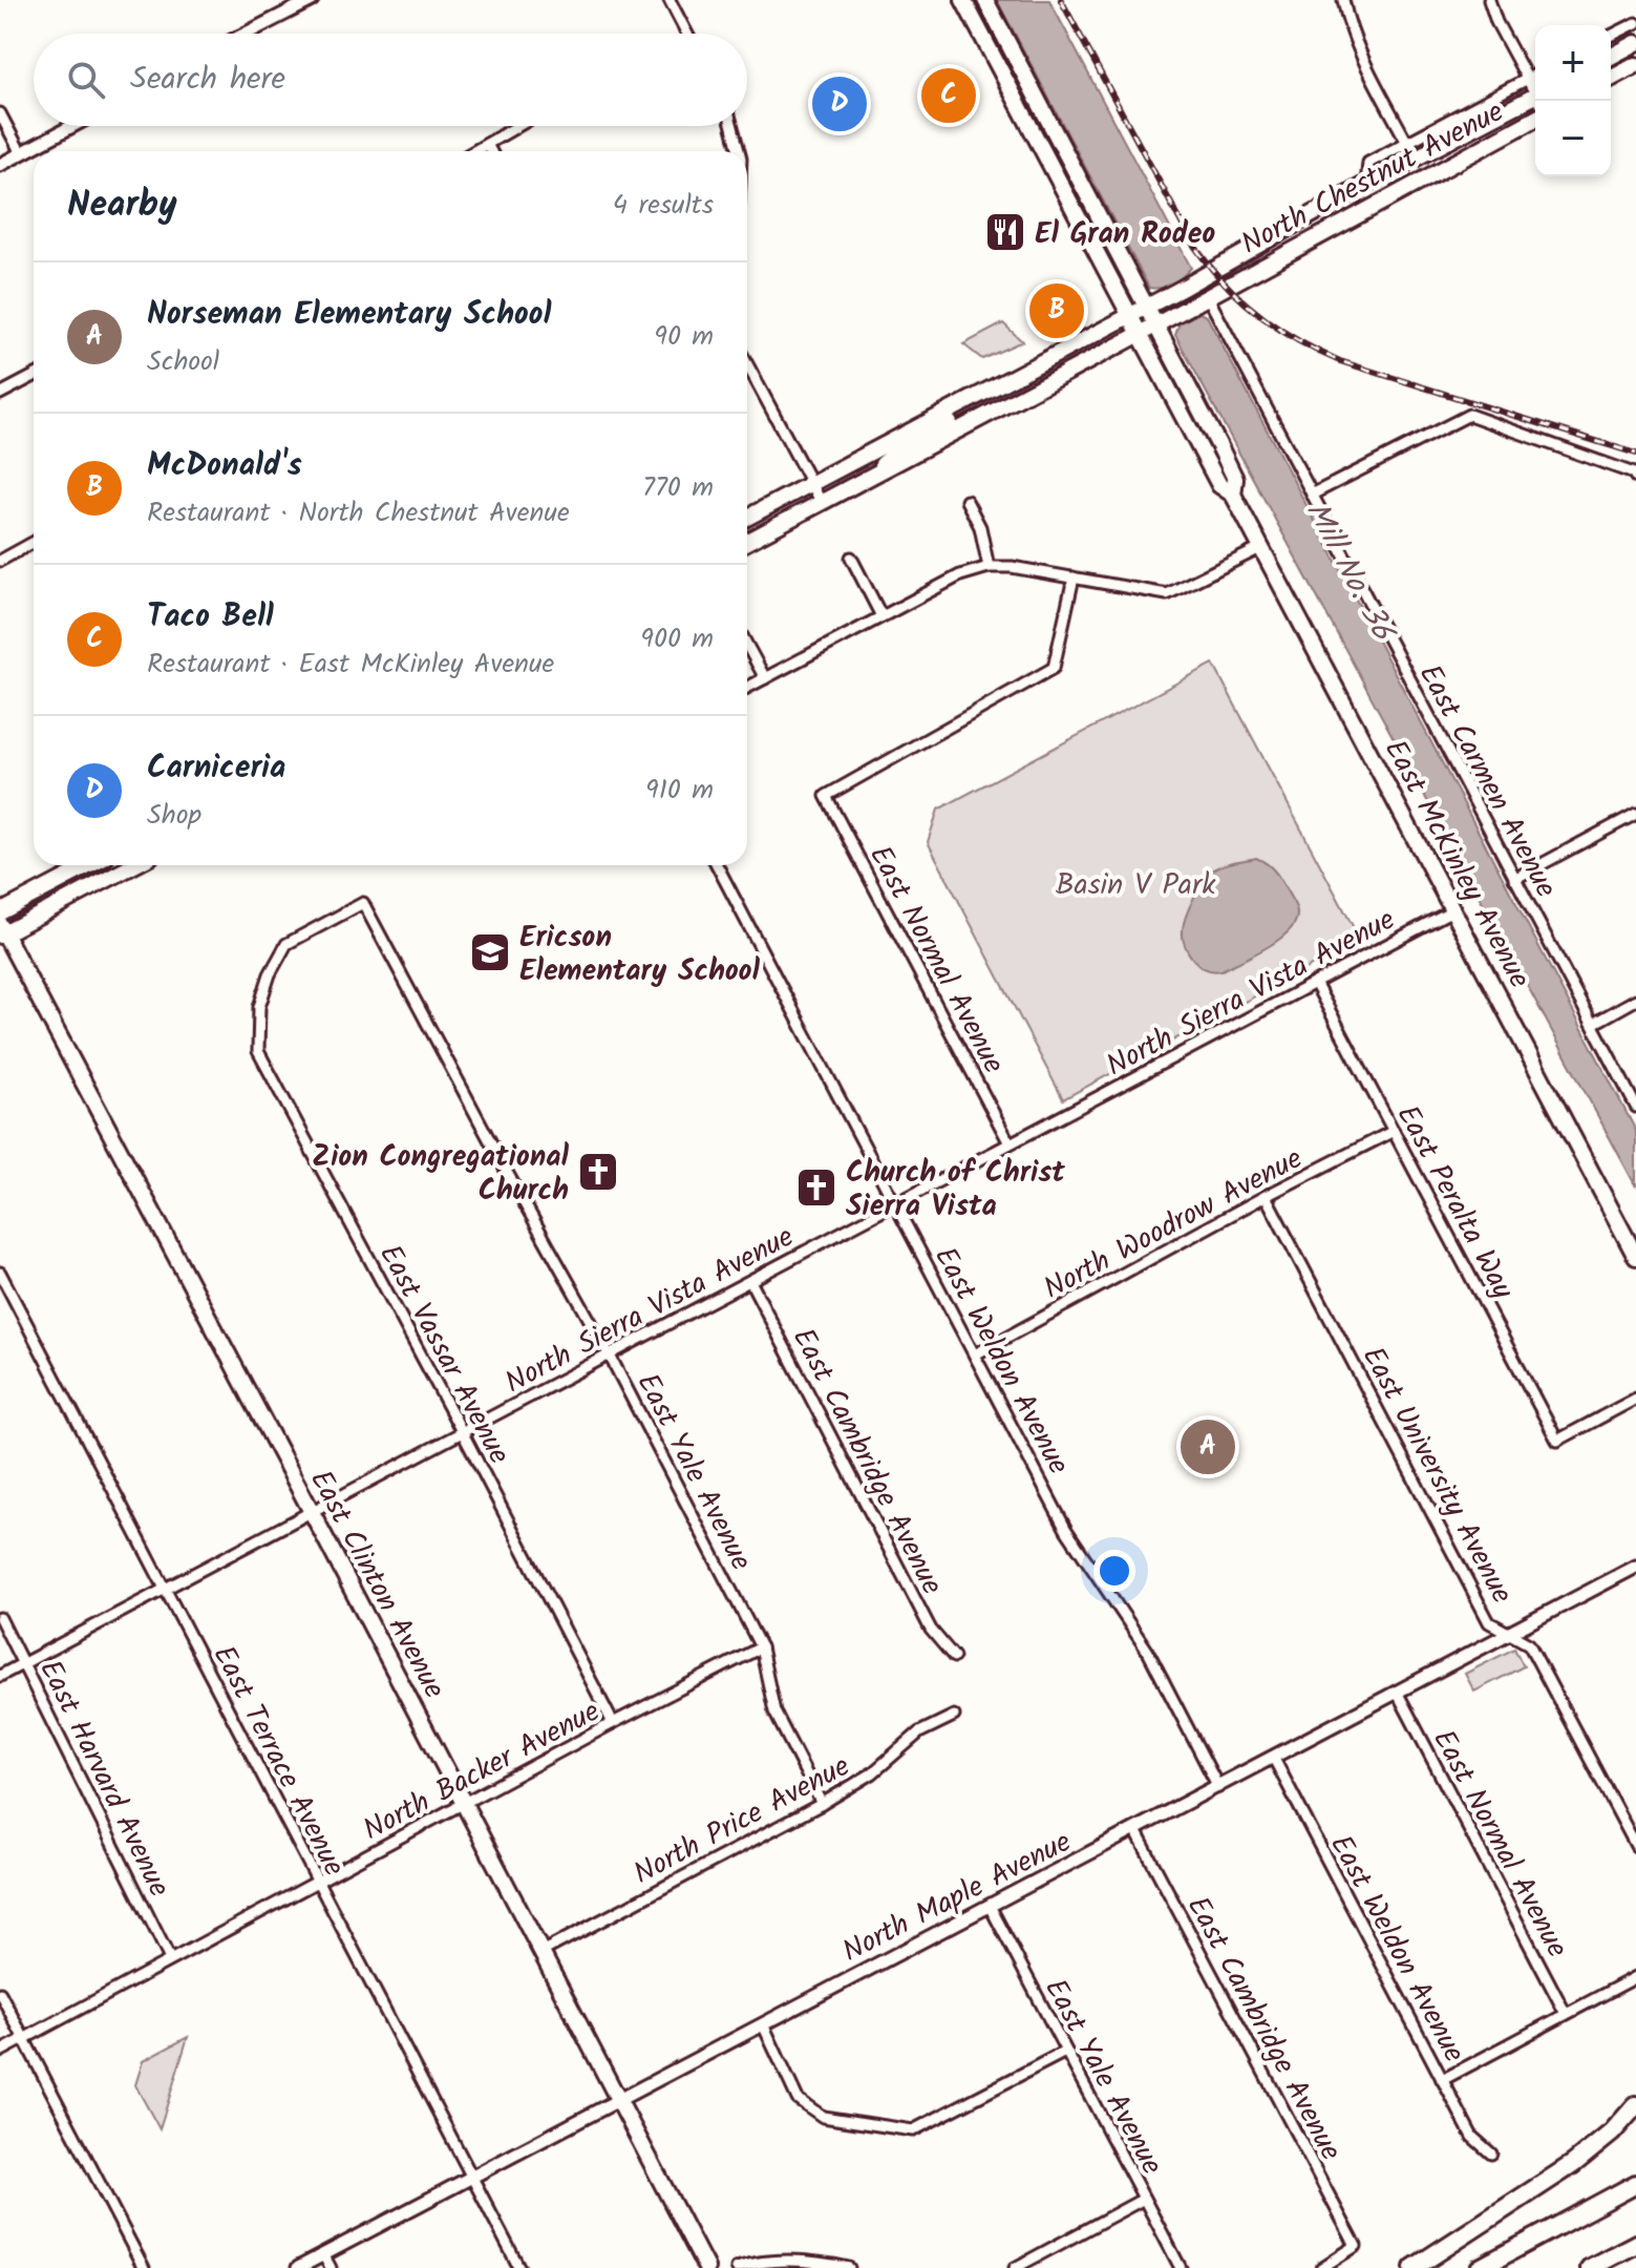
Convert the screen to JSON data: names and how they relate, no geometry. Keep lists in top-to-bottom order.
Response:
{
  "streets": {
    "main road": ["North Chestnut Avenue", "East McKinley Avenue", "East Clinton Avenue"],
    "street": [
      "East Carmen Avenue",
      "East Normal Avenue",
      "North Sierra Vista Avenue",
      "East Peralta Way",
      "North Woodrow Avenue",
      "East Vassar Avenue",
      "East Weldon Avenue",
      "East Cambridge Avenue",
      "East Yale Avenue",
      "East University Avenue",
      "East Terrace Avenue",
      "North Backer Avenue",
      "East Harvard Avenue",
      "North Price Avenue",
      "North Maple Avenue"
    ]
  },
  "crossings": [
    ["North Chestnut Avenue", "East Carmen Avenue"],
    ["North Chestnut Avenue", "East McKinley Avenue"],
    ["East McKinley Avenue", "North Sierra Vista Avenue"],
    ["East Normal Avenue", "North Sierra Vista Avenue"],
    ["East Normal Avenue", "North Maple Avenue"],
    ["North Sierra Vista Avenue", "East Peralta Way"],
    ["North Sierra Vista Avenue", "East Vassar Avenue"],
    ["North Sierra Vista Avenue", "East Weldon Avenue"],
    ["North Sierra Vista Avenue", "East Cambridge Avenue"],
    ["North Sierra Vista Avenue", "East Yale Avenue"],
    ["North Sierra Vista Avenue", "East Clinton Avenue"],
    ["North Sierra Vista Avenue", "East Terrace Avenue"],
    ["North Sierra Vista Avenue", "East Harvard Avenue"],
    ["East Peralta Way", "North Woodrow Avenue"],
    ["North Woodrow Avenue", "East Weldon Avenue"],
    ["North Woodrow Avenue", "East University Avenue"],
    ["East Vassar Avenue", "East Yale Avenue"],
    ["East Vassar Avenue", "North Backer Avenue"],
    ["East Weldon Avenue", "North Maple Avenue"],
    ["East Cambridge Avenue", "North Maple Avenue"],
    ["East Yale Avenue", "North Backer Avenue"],
    ["East Yale Avenue", "North Price Avenue"],
    ["East Yale Avenue", "North Maple Avenue"],
    ["East University Avenue", "North Maple Avenue"],
    ["East Clinton Avenue", "North Backer Avenue"],
    ["East Clinton Avenue", "North Price Avenue"],
    ["East Clinton Avenue", "North Maple Avenue"],
    ["East Terrace Avenue", "North Backer Avenue"],
    ["East Terrace Avenue", "North Maple Avenue"],
    ["North Backer Avenue", "East Harvard Avenue"]
  ],
  "water": ["Mill No. 36"],
  "parks": ["Basin V Park"],
  "places": {
    "restaurant": ["El Gran Rodeo"],
    "school or university": ["Ericson Elementary School"],
    "church": ["Zion Congregational Church", "Church of Christ Sierra Vista"]
  },
  "page": {
    "map_buttons": ["+", "−"],
    "search": "Search here",
    "pins": [
      "C",
      "D",
      "B",
      "A"
    ],
    "heading": ["Nearby", "4 results"],
    "list": [
      {
        "mark": "A",
        "name": "Norseman Elementary School",
        "note": "School",
        "value": "90 m"
      },
      {
        "mark": "B",
        "name": "McDonald's",
        "note": "Restaurant · North Chestnut Avenue",
        "value": "770 m"
      },
      {
        "mark": "C",
        "name": "Taco Bell",
        "note": "Restaurant · East McKinley Avenue",
        "value": "900 m"
      },
      {
        "mark": "D",
        "name": "Carniceria",
        "note": "Shop",
        "value": "910 m"
      }
    ]
  }
}
